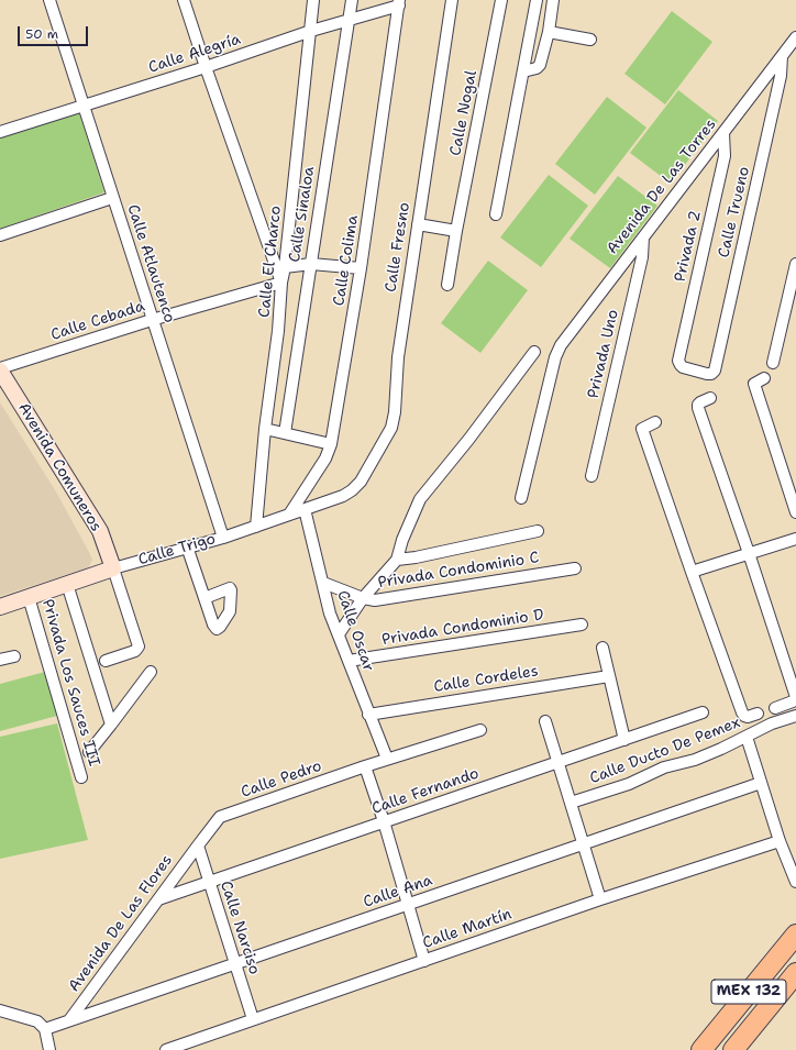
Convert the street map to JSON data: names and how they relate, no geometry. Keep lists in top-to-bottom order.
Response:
{
  "streets": {
    "highway": ["MEX 132"],
    "main road": ["Avenida Comuneros", "Calle Trigo"],
    "street": [
      "Calle Alegría",
      "Calle Nogal",
      "Avenida De Las Torres",
      "Calle Trueno",
      "Calle Sinaloa",
      "Privada 2",
      "Calle Fresno",
      "Calle Colima",
      "Calle El Charco",
      "Calle Atlautenco",
      "Calle Cebada",
      "Privada Uno",
      "Privada Condominio C",
      "Privada Condominio D",
      "Calle Oscar",
      "Calle Cordeles",
      "Privada Los Sauces III",
      "Calle Ducto De Pemex",
      "Calle Pedro",
      "Calle Fernando",
      "Calle Ana",
      "Avenida De Las Flores",
      "Calle Narciso",
      "Calle Martín"
    ]
  },
  "crossings": [
    ["Calle Alegría", "Calle Sinaloa"],
    ["Calle Alegría", "Calle Colima"],
    ["Calle Alegría", "Calle El Charco"],
    ["Calle Alegría", "Calle Atlautenco"],
    ["Avenida De Las Torres", "Calle Trueno"],
    ["Avenida De Las Torres", "Privada 2"],
    ["Avenida De Las Torres", "Privada Uno"],
    ["Calle Trueno", "Privada 2"],
    ["Calle Fresno", "Calle Trigo"],
    ["Calle Colima", "Calle Trigo"],
    ["Calle El Charco", "Calle Cebada"],
    ["Calle El Charco", "Calle Trigo"],
    ["Calle Atlautenco", "Calle Cebada"],
    ["Calle Atlautenco", "Calle Trigo"],
    ["Calle Cebada", "Avenida Comuneros"],
    ["Avenida Comuneros", "Calle Trigo"],
    ["Calle Trigo", "Calle Oscar"],
    ["Calle Trigo", "Privada Los Sauces III"],
    ["Privada Condominio C", "Calle Oscar"],
    ["Privada Condominio D", "Calle Oscar"],
    ["Calle Oscar", "Calle Cordeles"],
    ["Calle Oscar", "Calle Pedro"],
    ["Calle Pedro", "Avenida De Las Flores"],
    ["Calle Pedro", "Calle Narciso"],
    ["Calle Fernando", "Avenida De Las Flores"],
    ["Calle Fernando", "Calle Narciso"],
    ["Calle Ana", "Avenida De Las Flores"],
    ["Calle Ana", "Calle Narciso"],
    ["Avenida De Las Flores", "Calle Narciso"],
    ["Calle Narciso", "Calle Martín"]
  ],
  "scale_bar": "50 m"
}
